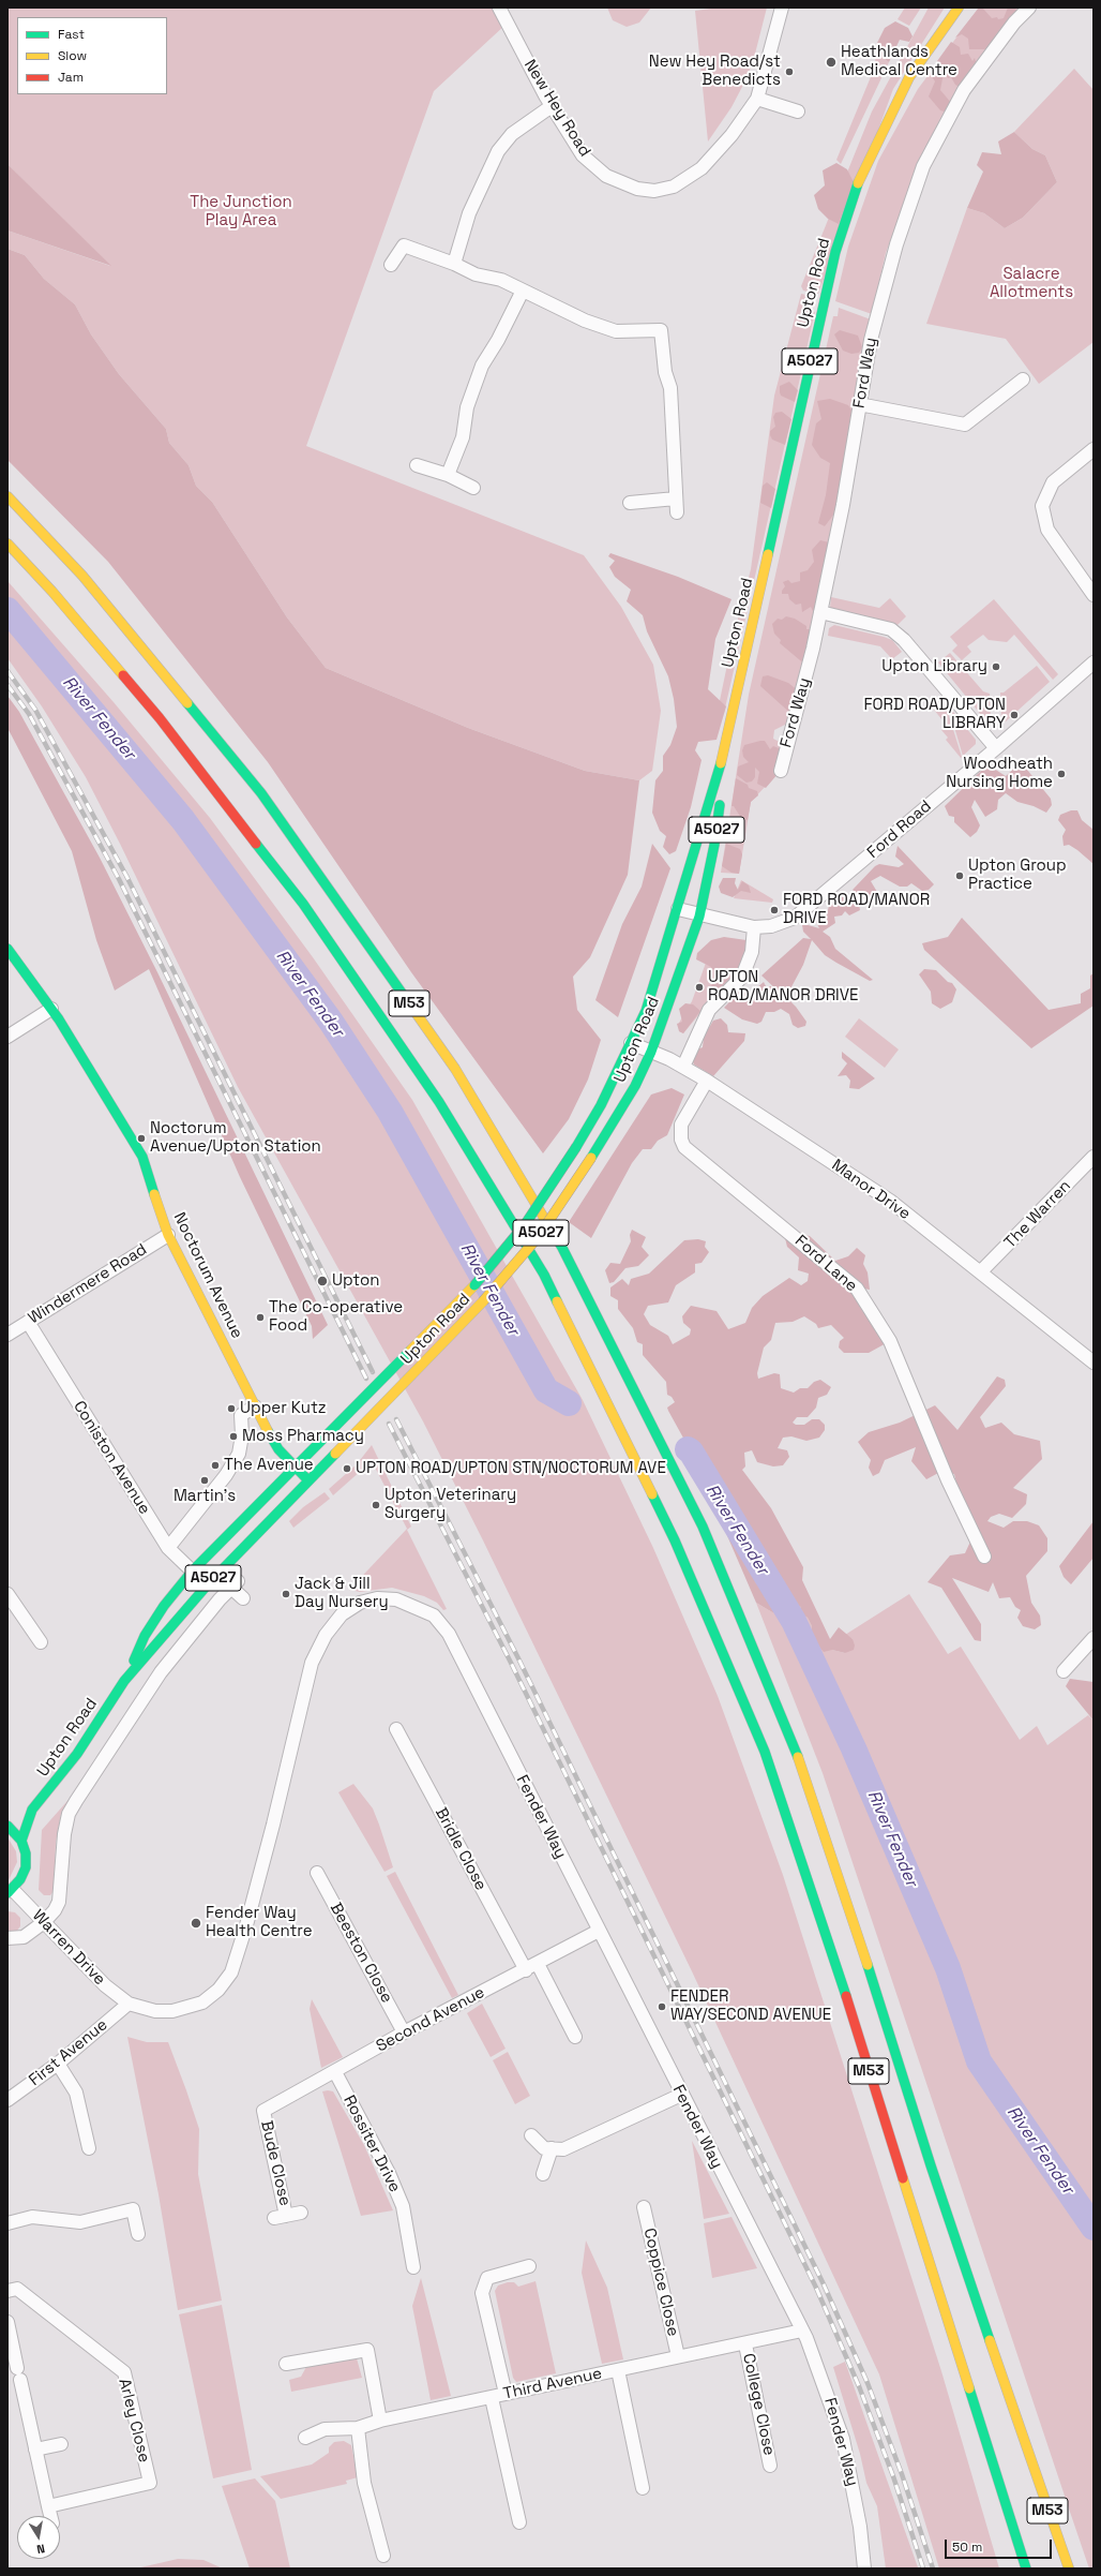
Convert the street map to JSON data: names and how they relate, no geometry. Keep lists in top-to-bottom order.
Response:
{
  "streets": {
    "main road": [
      "Upton Road",
      "A5027",
      "M53",
      "Noctorum Avenue"
    ],
    "street": [
      "New Hey Road",
      "Ford Way",
      "Ford Road",
      "Manor Drive",
      "The Warren",
      "Ford Lane",
      "Windermere Road",
      "Coniston Avenue",
      "Fender Way",
      "Bridle Close",
      "Warren Drive",
      "Beeston Close",
      "Second Avenue",
      "First Avenue",
      "Rossiter Drive",
      "Bude Close",
      "Coppice Close",
      "Third Avenue",
      "College Close",
      "Arley Close"
    ]
  },
  "crossings": [
    ["Upton Road", "Ford Road"],
    ["Upton Road", "Manor Drive"],
    ["Upton Road", "Noctorum Avenue"],
    ["Upton Road", "Coniston Avenue"],
    ["Manor Drive", "The Warren"],
    ["Manor Drive", "Ford Lane"],
    ["Noctorum Avenue", "Windermere Road"],
    ["Windermere Road", "Coniston Avenue"],
    ["Fender Way", "Warren Drive"],
    ["Fender Way", "Second Avenue"],
    ["Fender Way", "First Avenue"],
    ["Fender Way", "Third Avenue"],
    ["Bridle Close", "Second Avenue"],
    ["Warren Drive", "First Avenue"],
    ["Beeston Close", "Second Avenue"],
    ["Second Avenue", "Rossiter Drive"],
    ["Second Avenue", "Bude Close"],
    ["Coppice Close", "Third Avenue"],
    ["Third Avenue", "College Close"]
  ],
  "water": ["River Fender"],
  "parks": ["The Junction Play Area", "Salacre Allotments"],
  "places": [
    "Heathlands Medical Centre",
    "New Hey Road/st Benedicts",
    "Upton Library",
    "FORD ROAD/UPTON LIBRARY",
    "Woodheath Nursing Home",
    "Upton Group Practice",
    "FORD ROAD/MANOR DRIVE",
    "UPTON ROAD/MANOR DRIVE",
    "Noctorum Avenue/Upton Station",
    "Upton",
    "The Co-operative Food",
    "Upper Kutz",
    "Moss Pharmacy",
    "The Avenue",
    "UPTON ROAD/UPTON STN/NOCTORUM AVE",
    "Martin's",
    "Upton Veterinary Surgery",
    "Jack & Jill Day Nursery",
    "Fender Way Health Centre",
    "FENDER WAY/SECOND AVENUE"
  ],
  "legend": ["Fast", "Slow", "Jam"],
  "scale_bar": "50 m",
  "north": "bottom"
}
